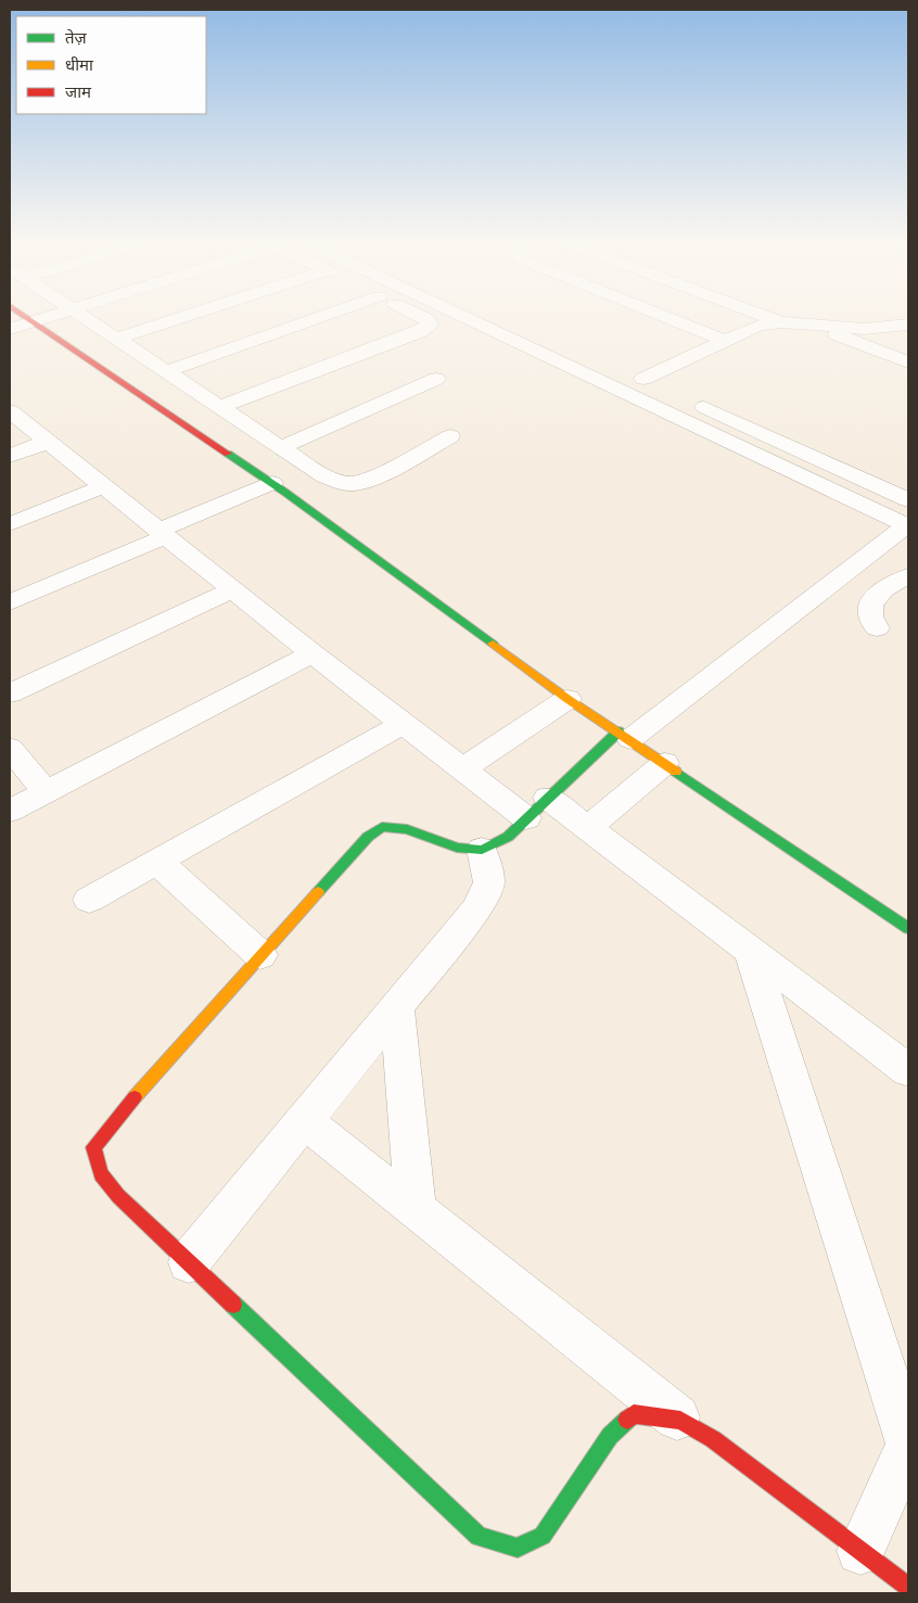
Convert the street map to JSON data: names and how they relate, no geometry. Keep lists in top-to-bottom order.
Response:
{
  "legend": ["तेज़", "धीमा", "जाम"]
}
